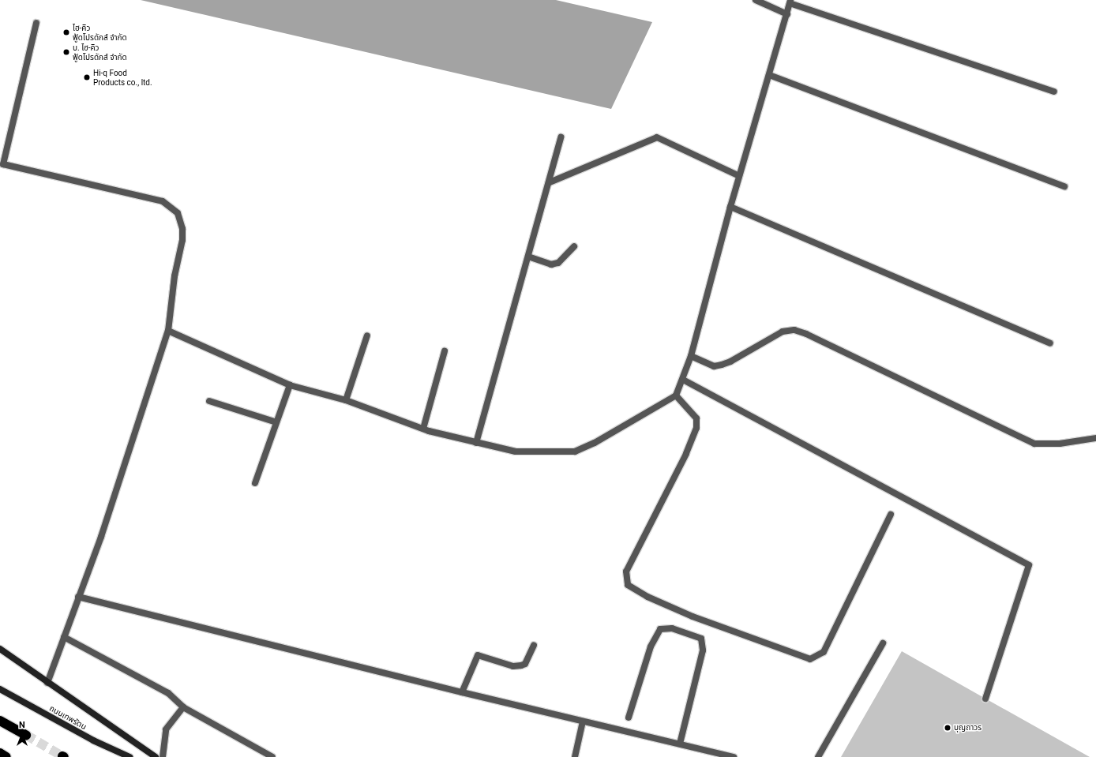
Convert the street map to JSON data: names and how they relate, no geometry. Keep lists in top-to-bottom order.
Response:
{
  "streets": {
    "main road": ["ถนนเทพรัตน"]
  },
  "places": [
    "ไฮ-คิว ฟู้ดโปรดักส์ จำกัด",
    "บ. ไฮ-คิว ฟู้ดโปรดักส์ จำกัด",
    "Hi-q Food Products co., ltd.",
    "บุญถาวร"
  ],
  "north": "top"
}
